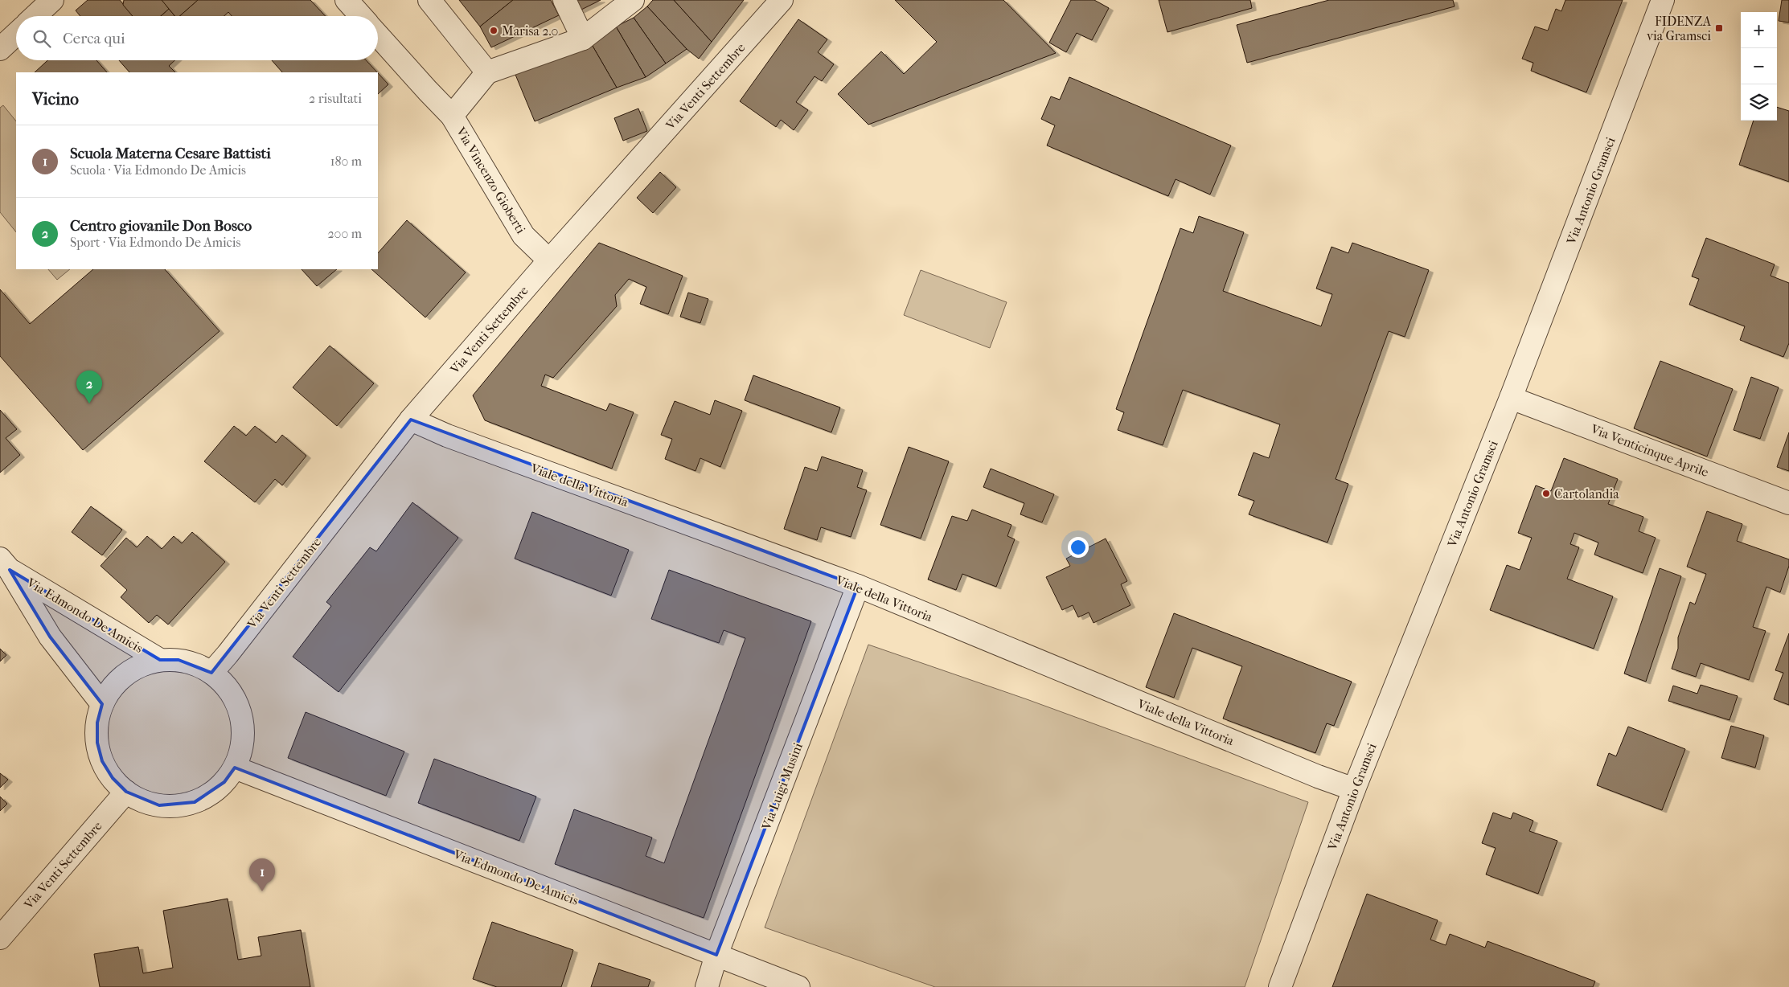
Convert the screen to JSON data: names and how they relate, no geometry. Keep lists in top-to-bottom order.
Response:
{
  "streets": {
    "street": [
      "Via Venti Settembre",
      "Via Vincenzo Gioberti",
      "Via Antonio Gramsci",
      "Via Venticinque Aprile",
      "Viale della Vittoria",
      "Via Edmondo De Amicis",
      "Via Luigi Musini"
    ]
  },
  "crossings": [
    ["Via Venti Settembre", "Via Vincenzo Gioberti"],
    ["Via Venti Settembre", "Viale della Vittoria"],
    ["Via Antonio Gramsci", "Via Venticinque Aprile"],
    ["Via Antonio Gramsci", "Viale della Vittoria"],
    ["Viale della Vittoria", "Via Luigi Musini"],
    ["Via Edmondo De Amicis", "Via Luigi Musini"]
  ],
  "places": {
    "transit": ["FIDENZA via Gramsci"],
    "other": ["Marisa 2.0", "Cartolandia"]
  },
  "page": {
    "map_buttons": ["+", "−"],
    "search": "Cerca qui",
    "heading": ["Vicino", "2 risultati"],
    "list": [
      {
        "mark": "1",
        "name": "Scuola Materna Cesare Battisti",
        "note": "Scuola · Via Edmondo De Amicis",
        "value": "180 m"
      },
      {
        "mark": "2",
        "name": "Centro giovanile Don Bosco",
        "note": "Sport · Via Edmondo De Amicis",
        "value": "200 m"
      }
    ],
    "pins": ["2", "1"]
  }
}
